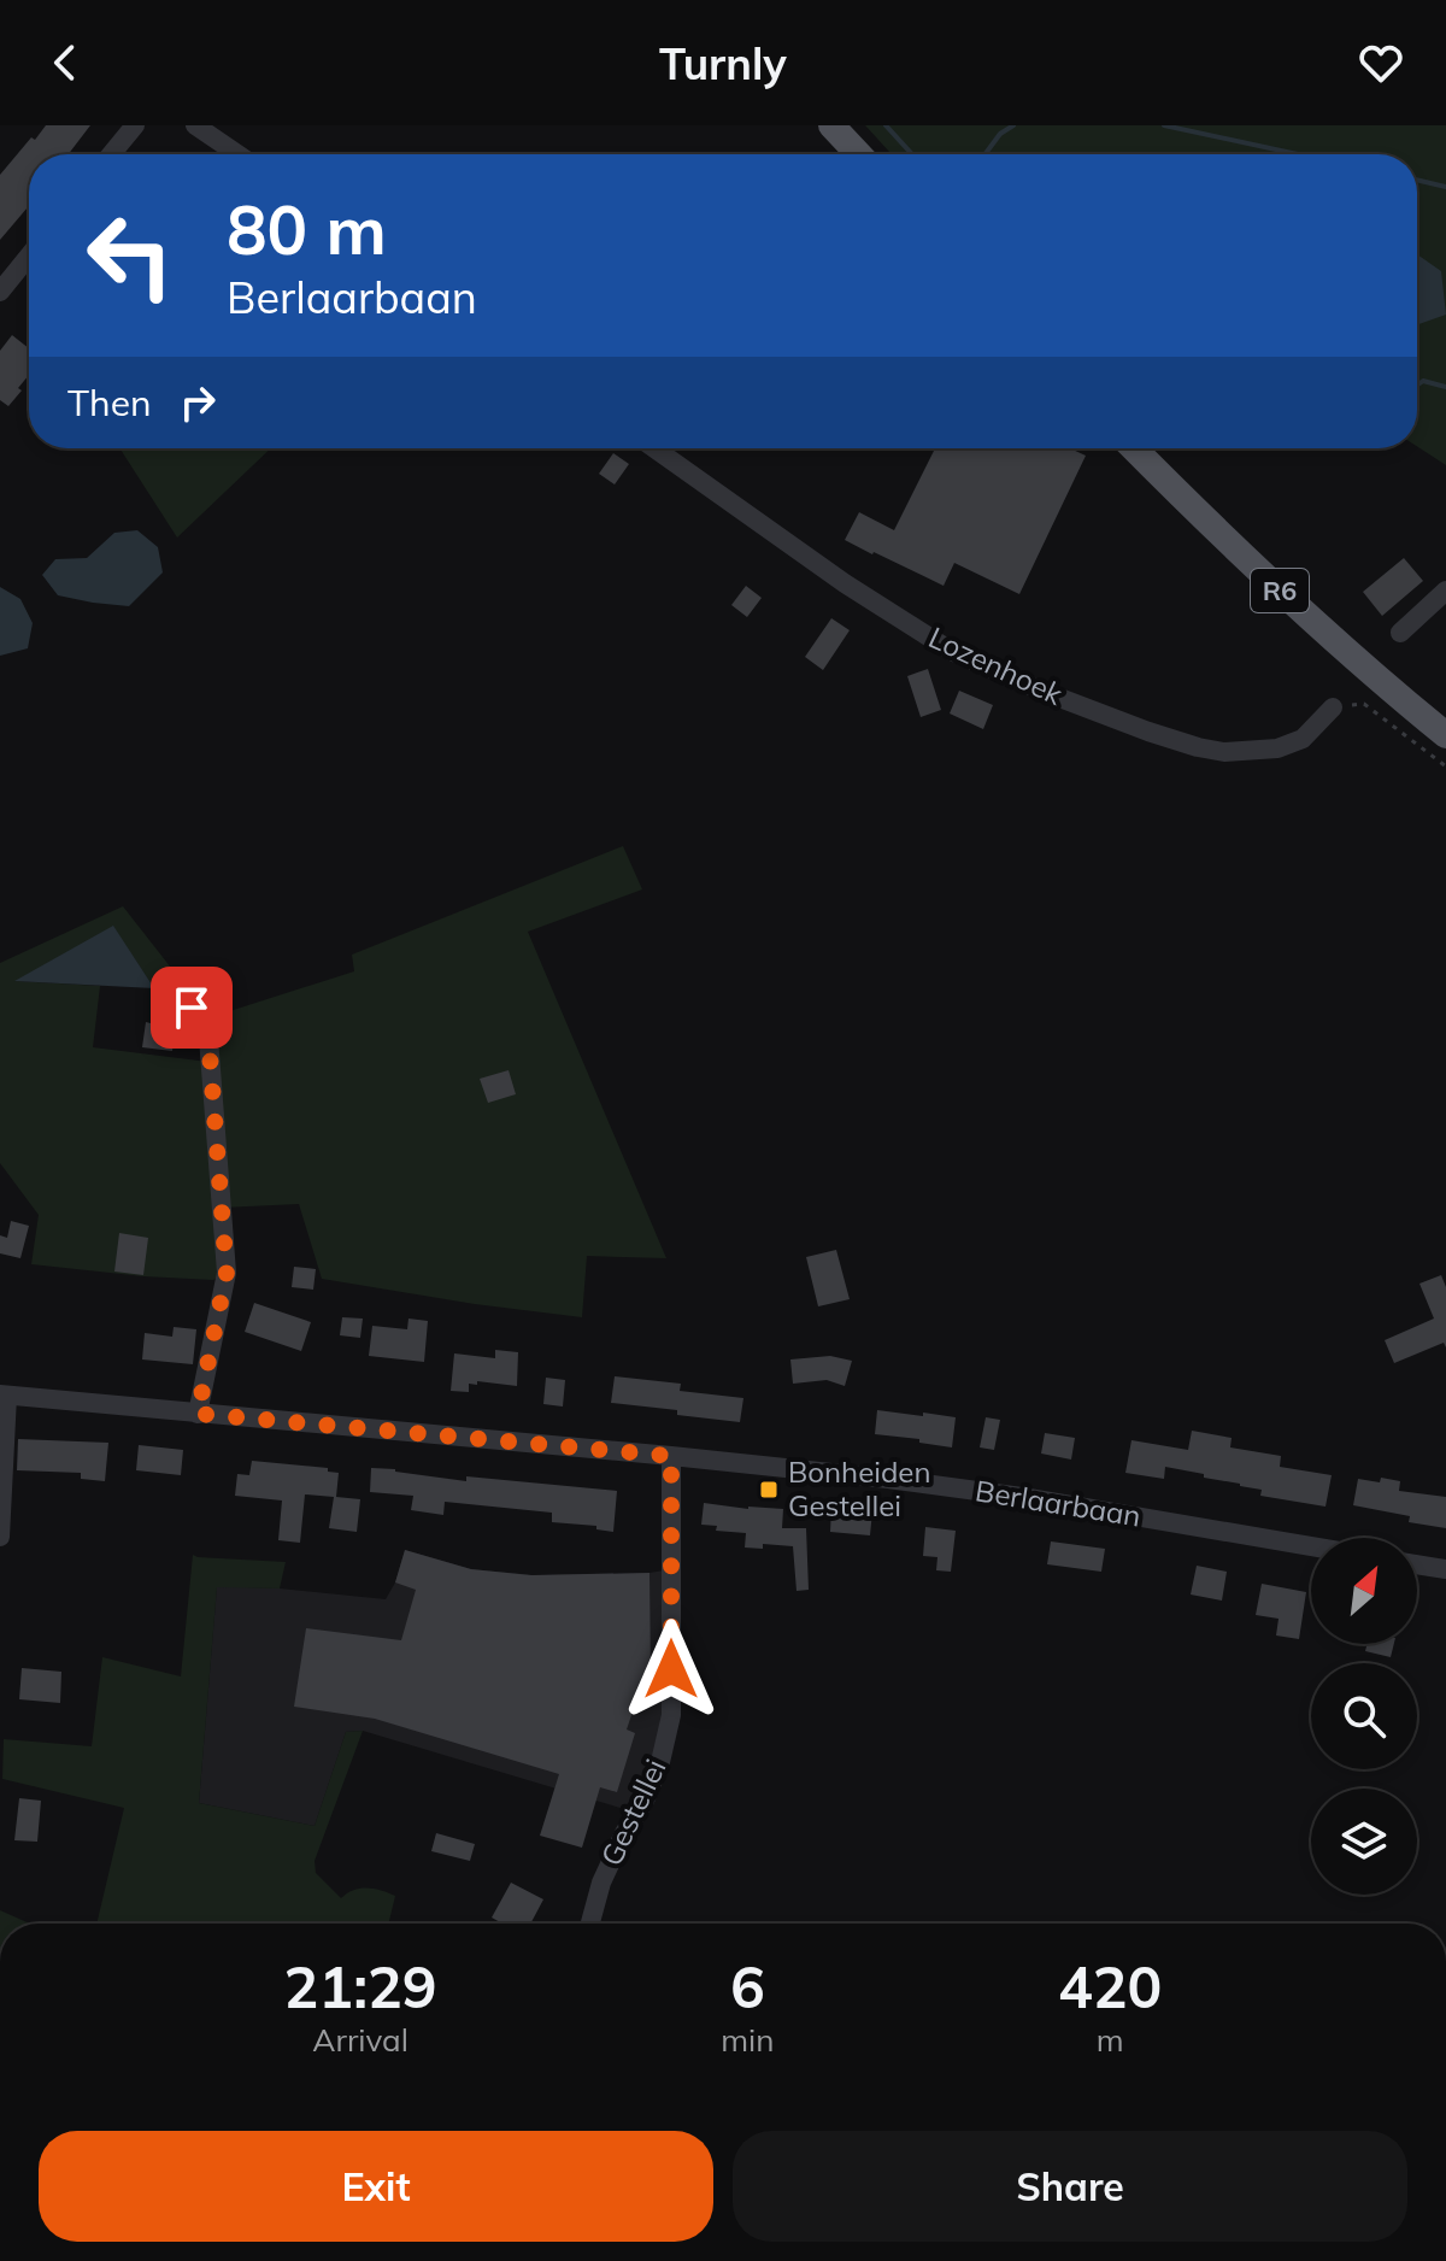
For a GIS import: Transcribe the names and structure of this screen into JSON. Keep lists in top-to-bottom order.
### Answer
{
  "streets": {
    "main road": ["R6"],
    "street": ["Lozenhoek", "Berlaarbaan", "Gestellei"]
  },
  "crossings": [
    ["Berlaarbaan", "Gestellei"]
  ],
  "places": {
    "transit": ["Bonheiden Gestellei"]
  },
  "north": "top right",
  "page": {
    "header": "Turnly",
    "turn": ["80 m", "Berlaarbaan"],
    "then": "Then",
    "eta": [
      "21:29",
      "Arrival",
      "6",
      "min",
      "420",
      "m"
    ],
    "buttons": ["Exit", "Share"]
  }
}
